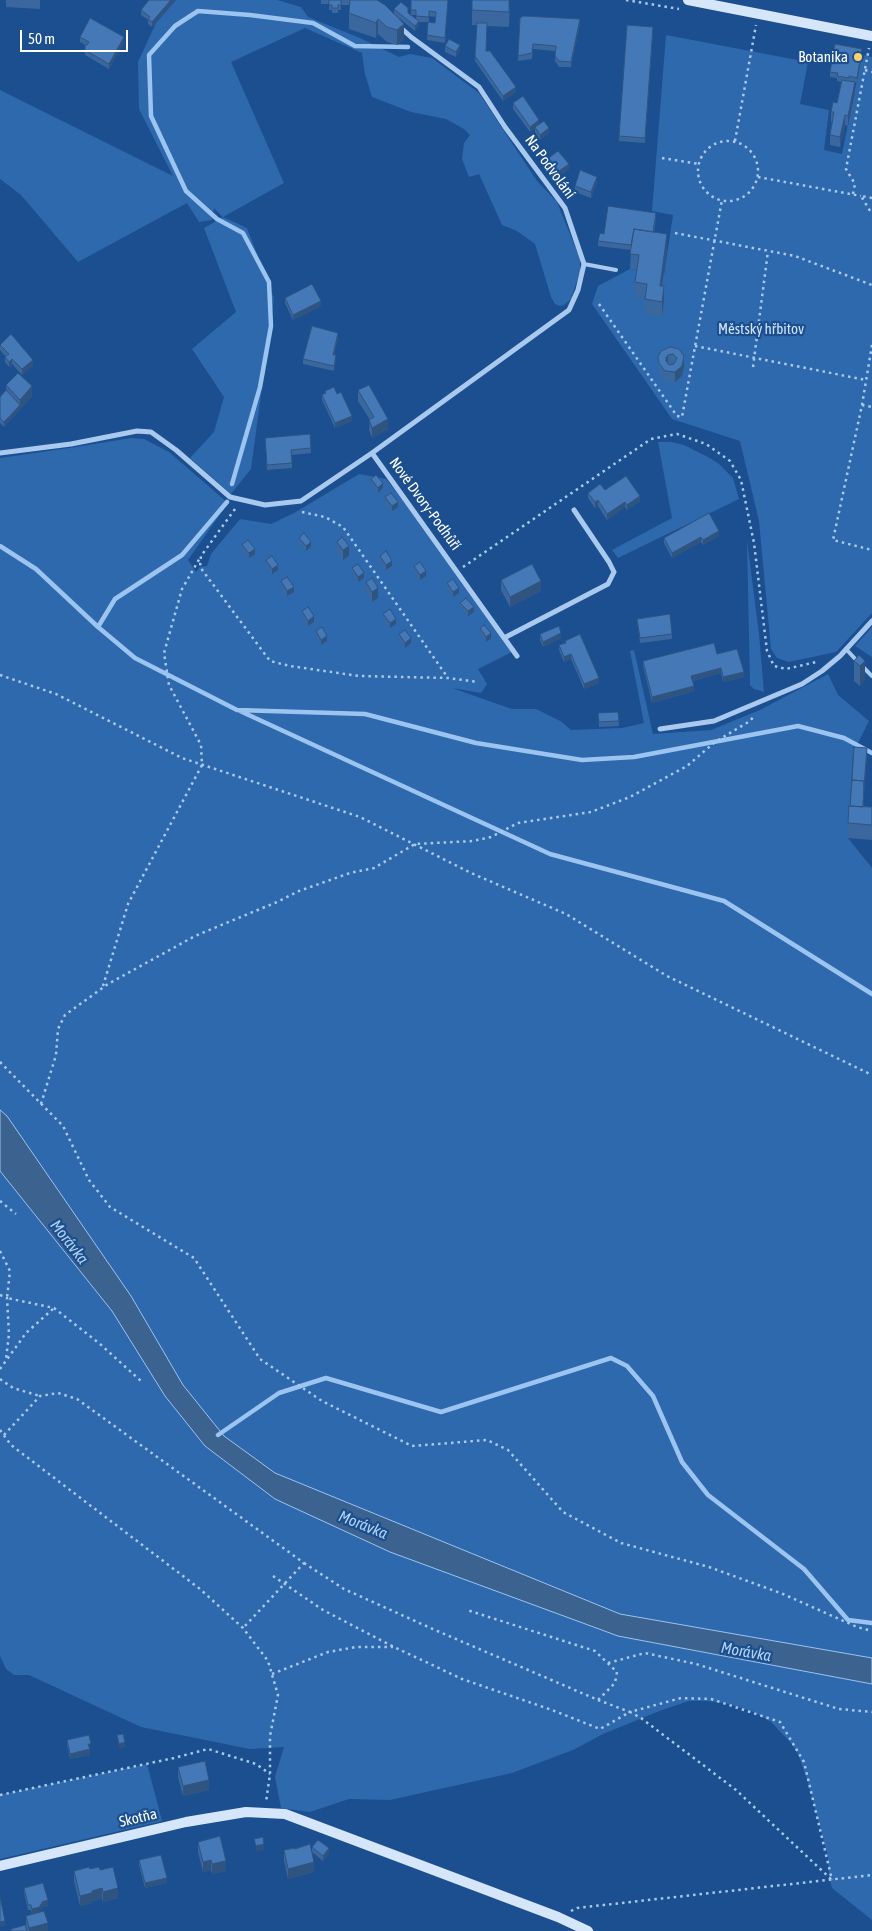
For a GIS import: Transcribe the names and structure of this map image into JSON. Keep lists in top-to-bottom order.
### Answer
{
  "streets": {
    "street": ["Na Podvolání", "Nové Dvory-Podhůří", "Skotňa"]
  },
  "water": ["Morávka"],
  "parks": ["Městský hřbitov"],
  "places": ["Botanika"],
  "scale_bar": "50 m"
}
